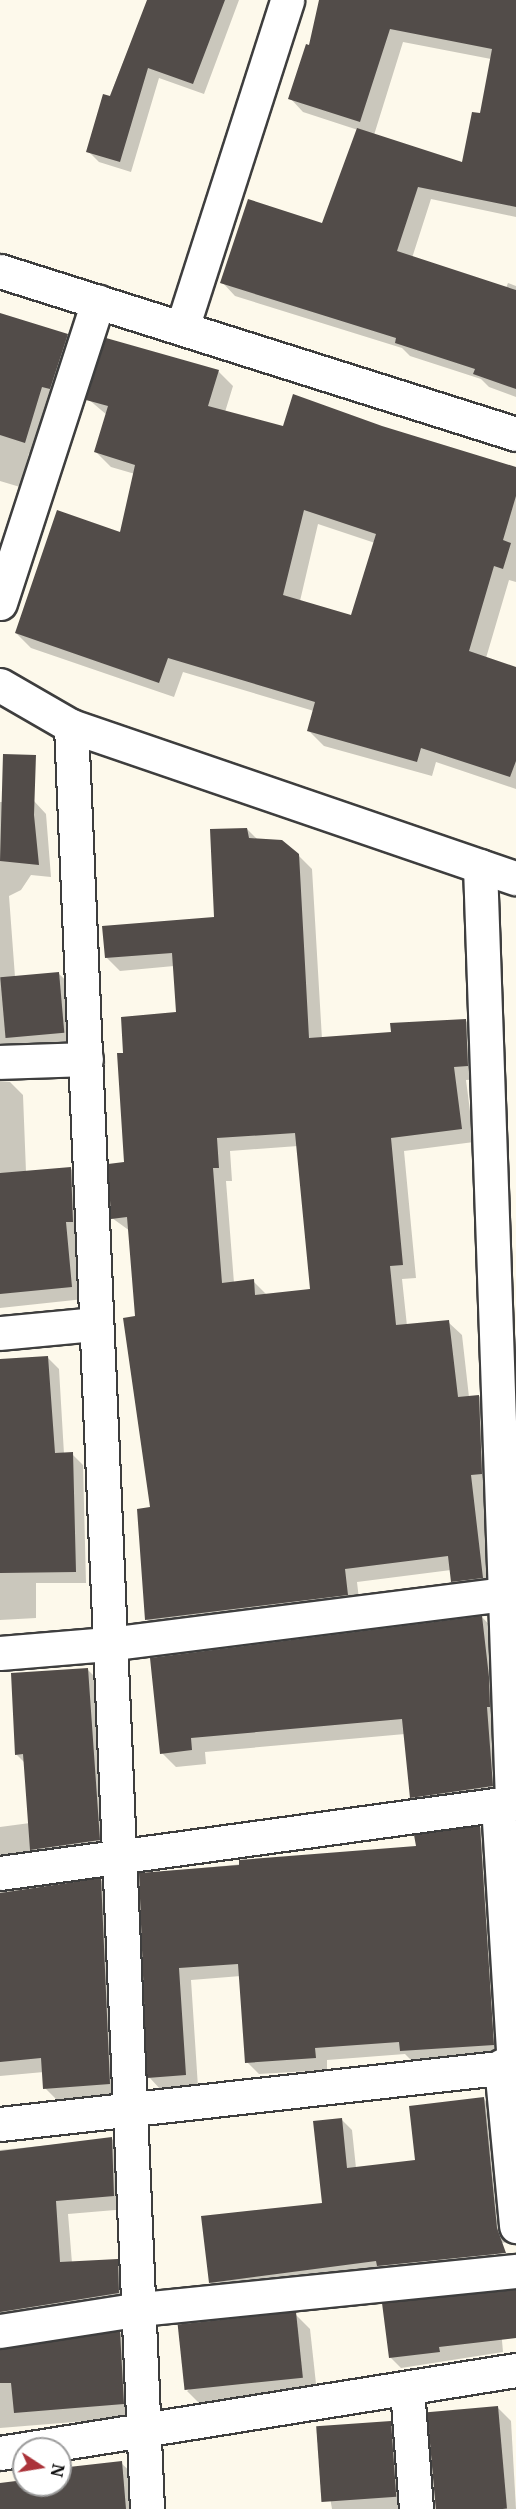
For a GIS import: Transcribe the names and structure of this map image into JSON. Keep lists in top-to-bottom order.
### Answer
{
  "north": "right"
}
